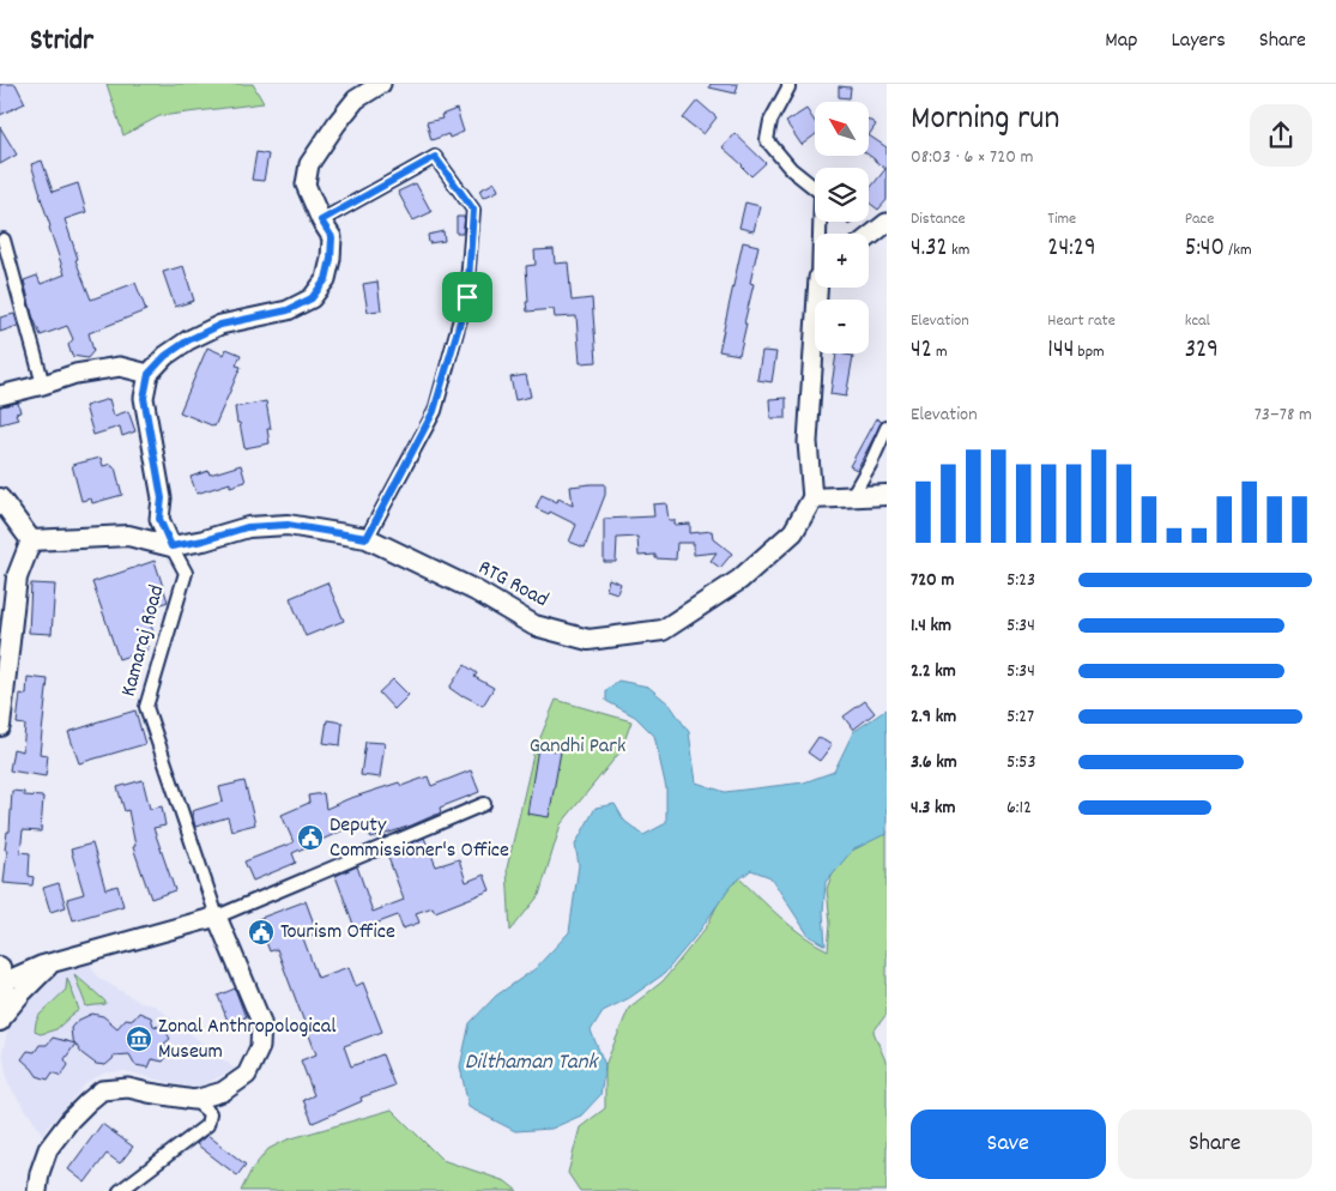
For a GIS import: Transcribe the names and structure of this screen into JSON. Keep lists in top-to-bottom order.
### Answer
{
  "streets": {
    "main road": ["RTG Road", "Kamaraj Road"]
  },
  "crossings": [
    ["RTG Road", "Kamaraj Road"]
  ],
  "water": ["Dilthaman Tank"],
  "parks": ["Gandhi Park"],
  "places": {
    "public building": ["Deputy Commissioner's Office", "Tourism Office"],
    "museum": ["Zonal Anthropological Museum"]
  },
  "north": "top left",
  "page": {
    "header": "Stridr",
    "nav": ["Map", "Layers", "Share"],
    "heading": ["Morning run", "08:03 · 6 × 720 m"],
    "map_buttons": ["+", "−"],
    "stats": [
      ["Distance", "4.32 km"],
      ["Time", "24:29"],
      ["Pace", "5:40 /km"],
      ["Elevation", "42 m"],
      ["Heart rate", "144 bpm"],
      ["kcal", "329"]
    ],
    "chart": ["Elevation", "73–78 m"],
    "list": [
      {
        "name": "720 m",
        "note": "5:23"
      },
      {
        "name": "1.4 km",
        "note": "5:34"
      },
      {
        "name": "2.2 km",
        "note": "5:34"
      },
      {
        "name": "2.9 km",
        "note": "5:27"
      },
      {
        "name": "3.6 km",
        "note": "5:53"
      },
      {
        "name": "4.3 km",
        "note": "6:12"
      }
    ],
    "buttons": ["Save", "Share"]
  }
}
